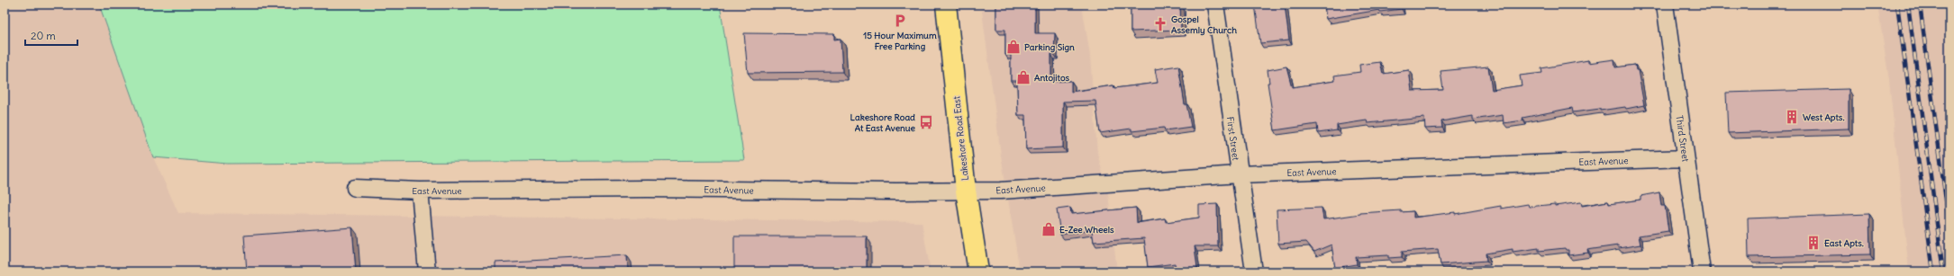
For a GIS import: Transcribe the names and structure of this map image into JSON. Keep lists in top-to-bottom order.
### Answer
{
  "streets": {
    "main road": ["Lakeshore Road East"],
    "street": ["First Street", "Third Street", "East Avenue"]
  },
  "crossings": [
    ["Lakeshore Road East", "East Avenue"],
    ["First Street", "East Avenue"],
    ["Third Street", "East Avenue"]
  ],
  "places": {
    "parking": ["15 Hour Maximum Free Parking"],
    "church": ["Gospel Assemly Church"],
    "shop": ["Parking Sign", "Antojitos", "E-Zee Wheels"],
    "building": ["West Apts.", "East Apts."],
    "bus stop": ["Lakeshore Road At East Avenue"]
  },
  "scale_bar": "20 m"
}
